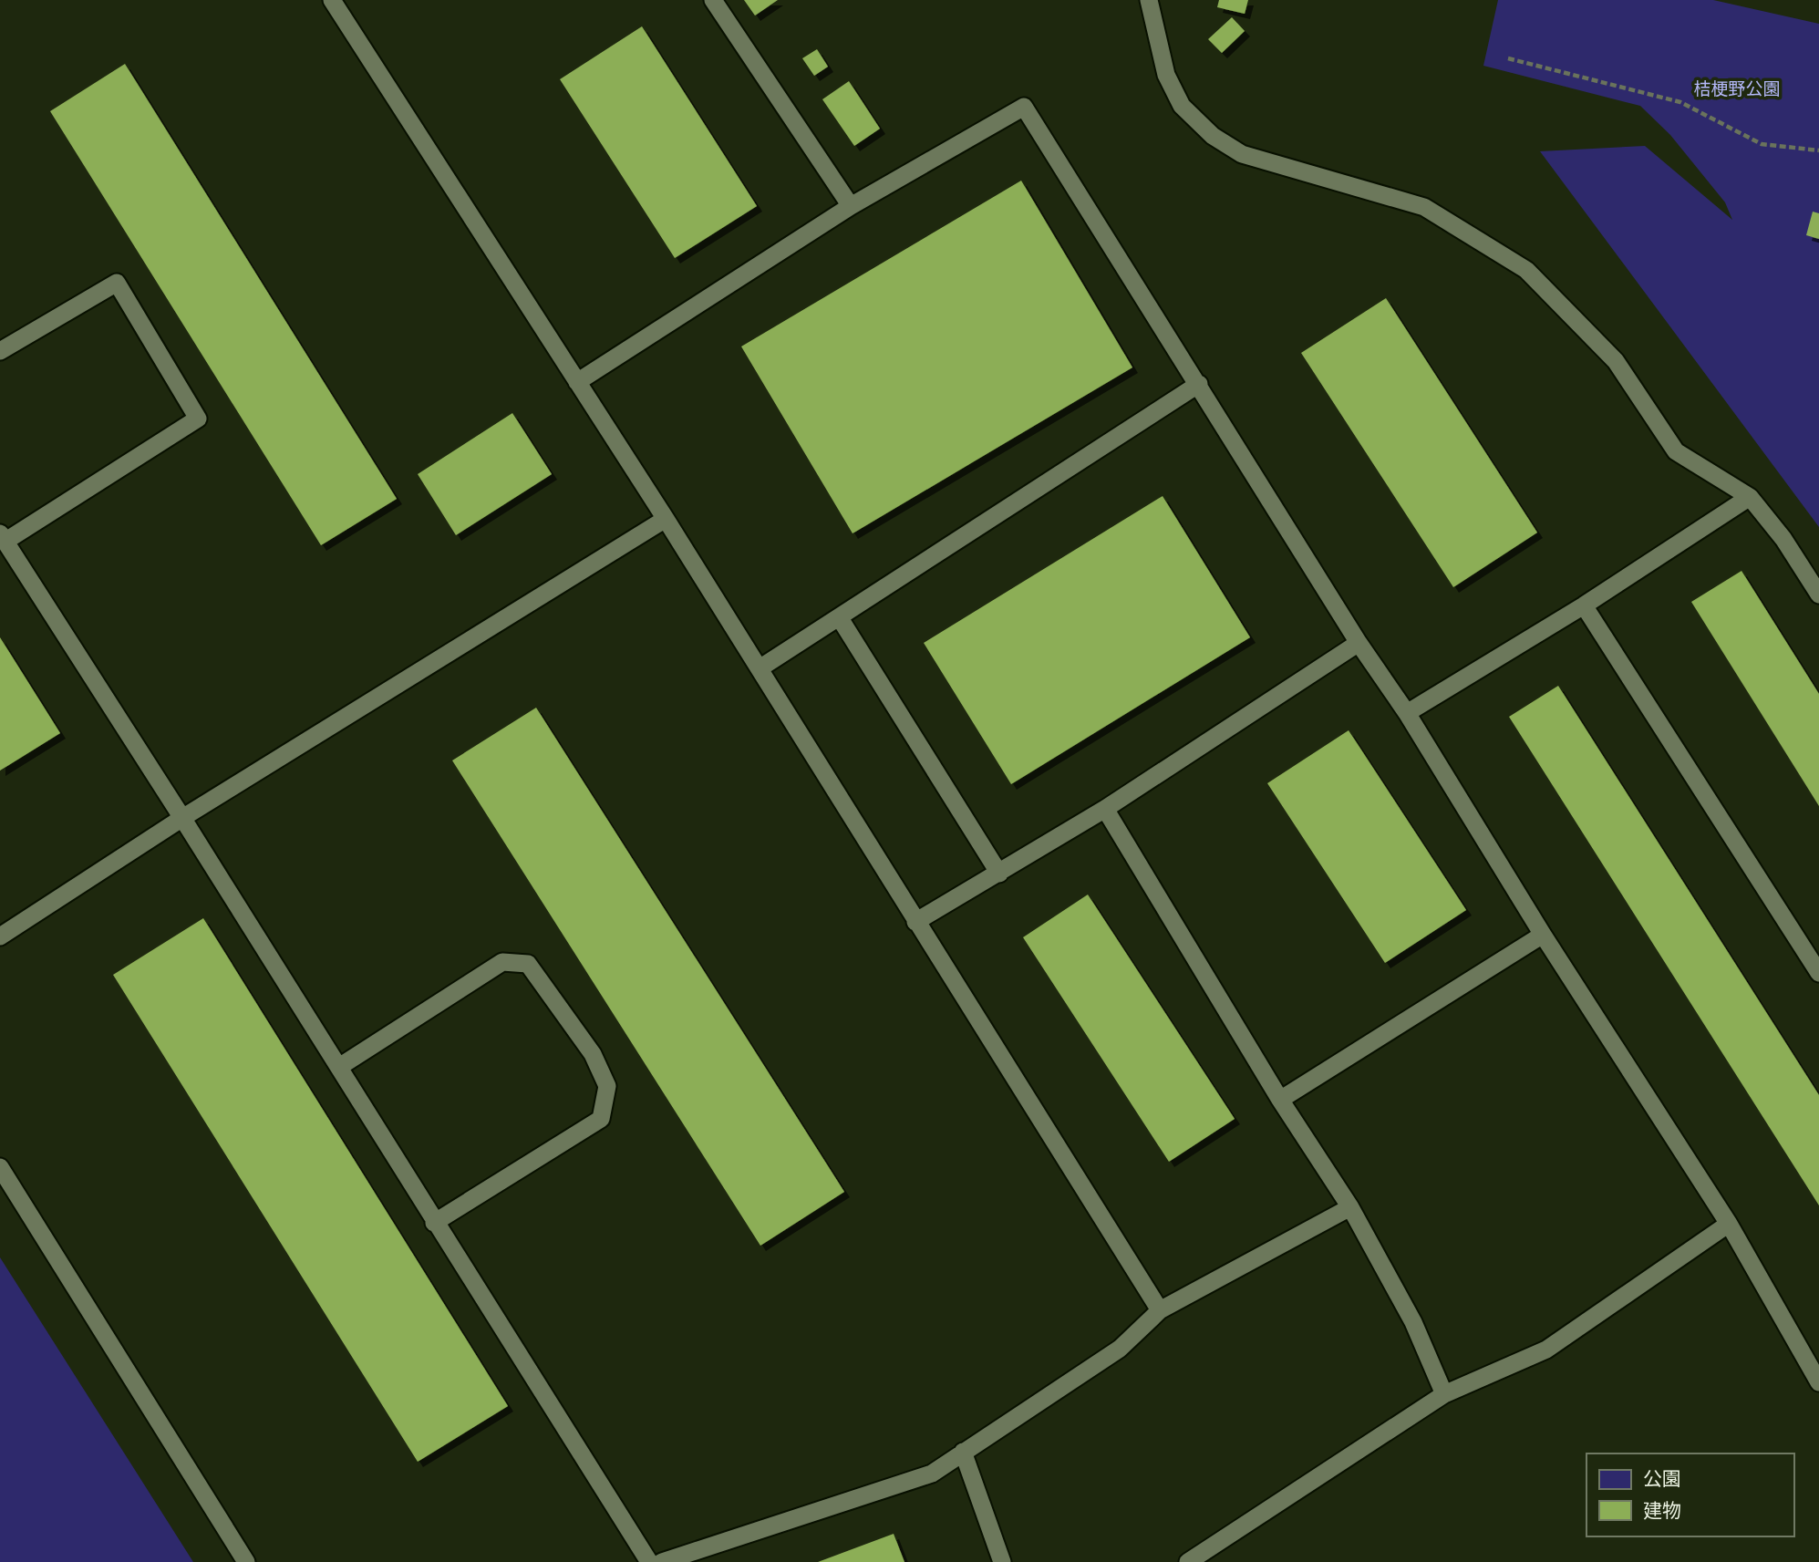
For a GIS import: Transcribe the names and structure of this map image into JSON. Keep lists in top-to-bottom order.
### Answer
{
  "parks": ["桔梗野公園"],
  "legend": ["公園", "建物"]
}
